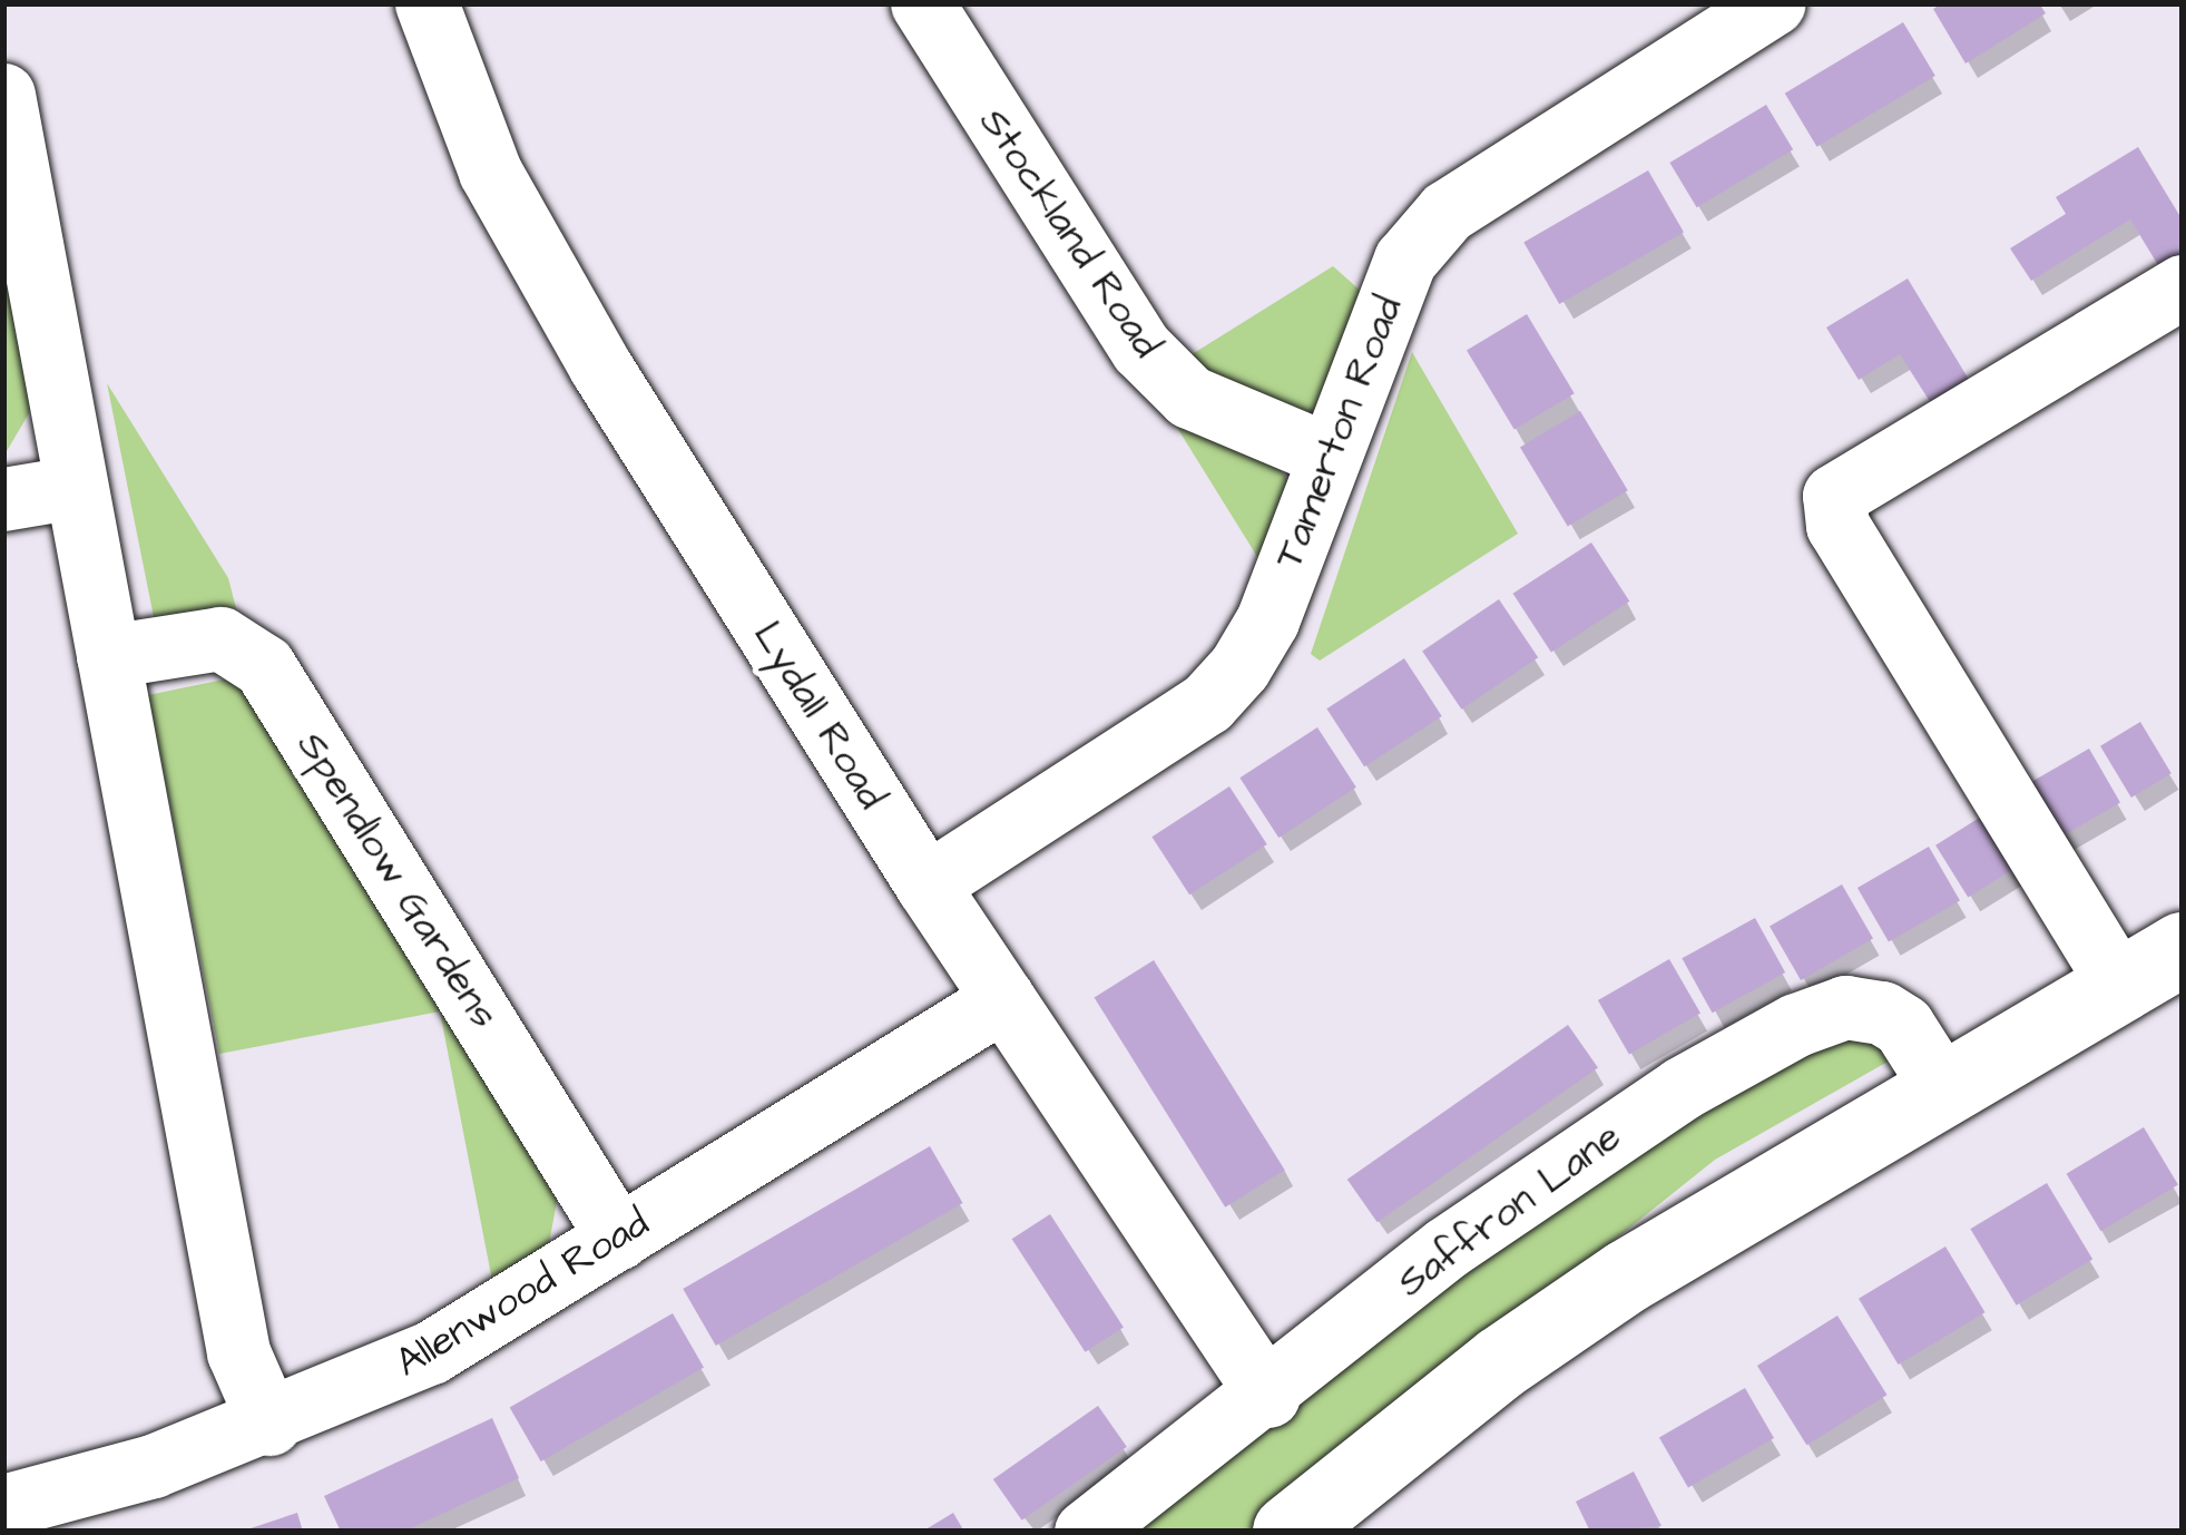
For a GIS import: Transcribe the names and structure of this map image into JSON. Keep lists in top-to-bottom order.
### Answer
{
  "streets": {
    "street": [
      "Stockland Road",
      "Tamerton Road",
      "Lydall Road",
      "Spendlow Gardens",
      "Saffron Lane",
      "Allenwood Road"
    ]
  },
  "crossings": [
    ["Stockland Road", "Tamerton Road"],
    ["Tamerton Road", "Lydall Road"],
    ["Lydall Road", "Saffron Lane"],
    ["Lydall Road", "Allenwood Road"],
    ["Spendlow Gardens", "Allenwood Road"]
  ]
}
